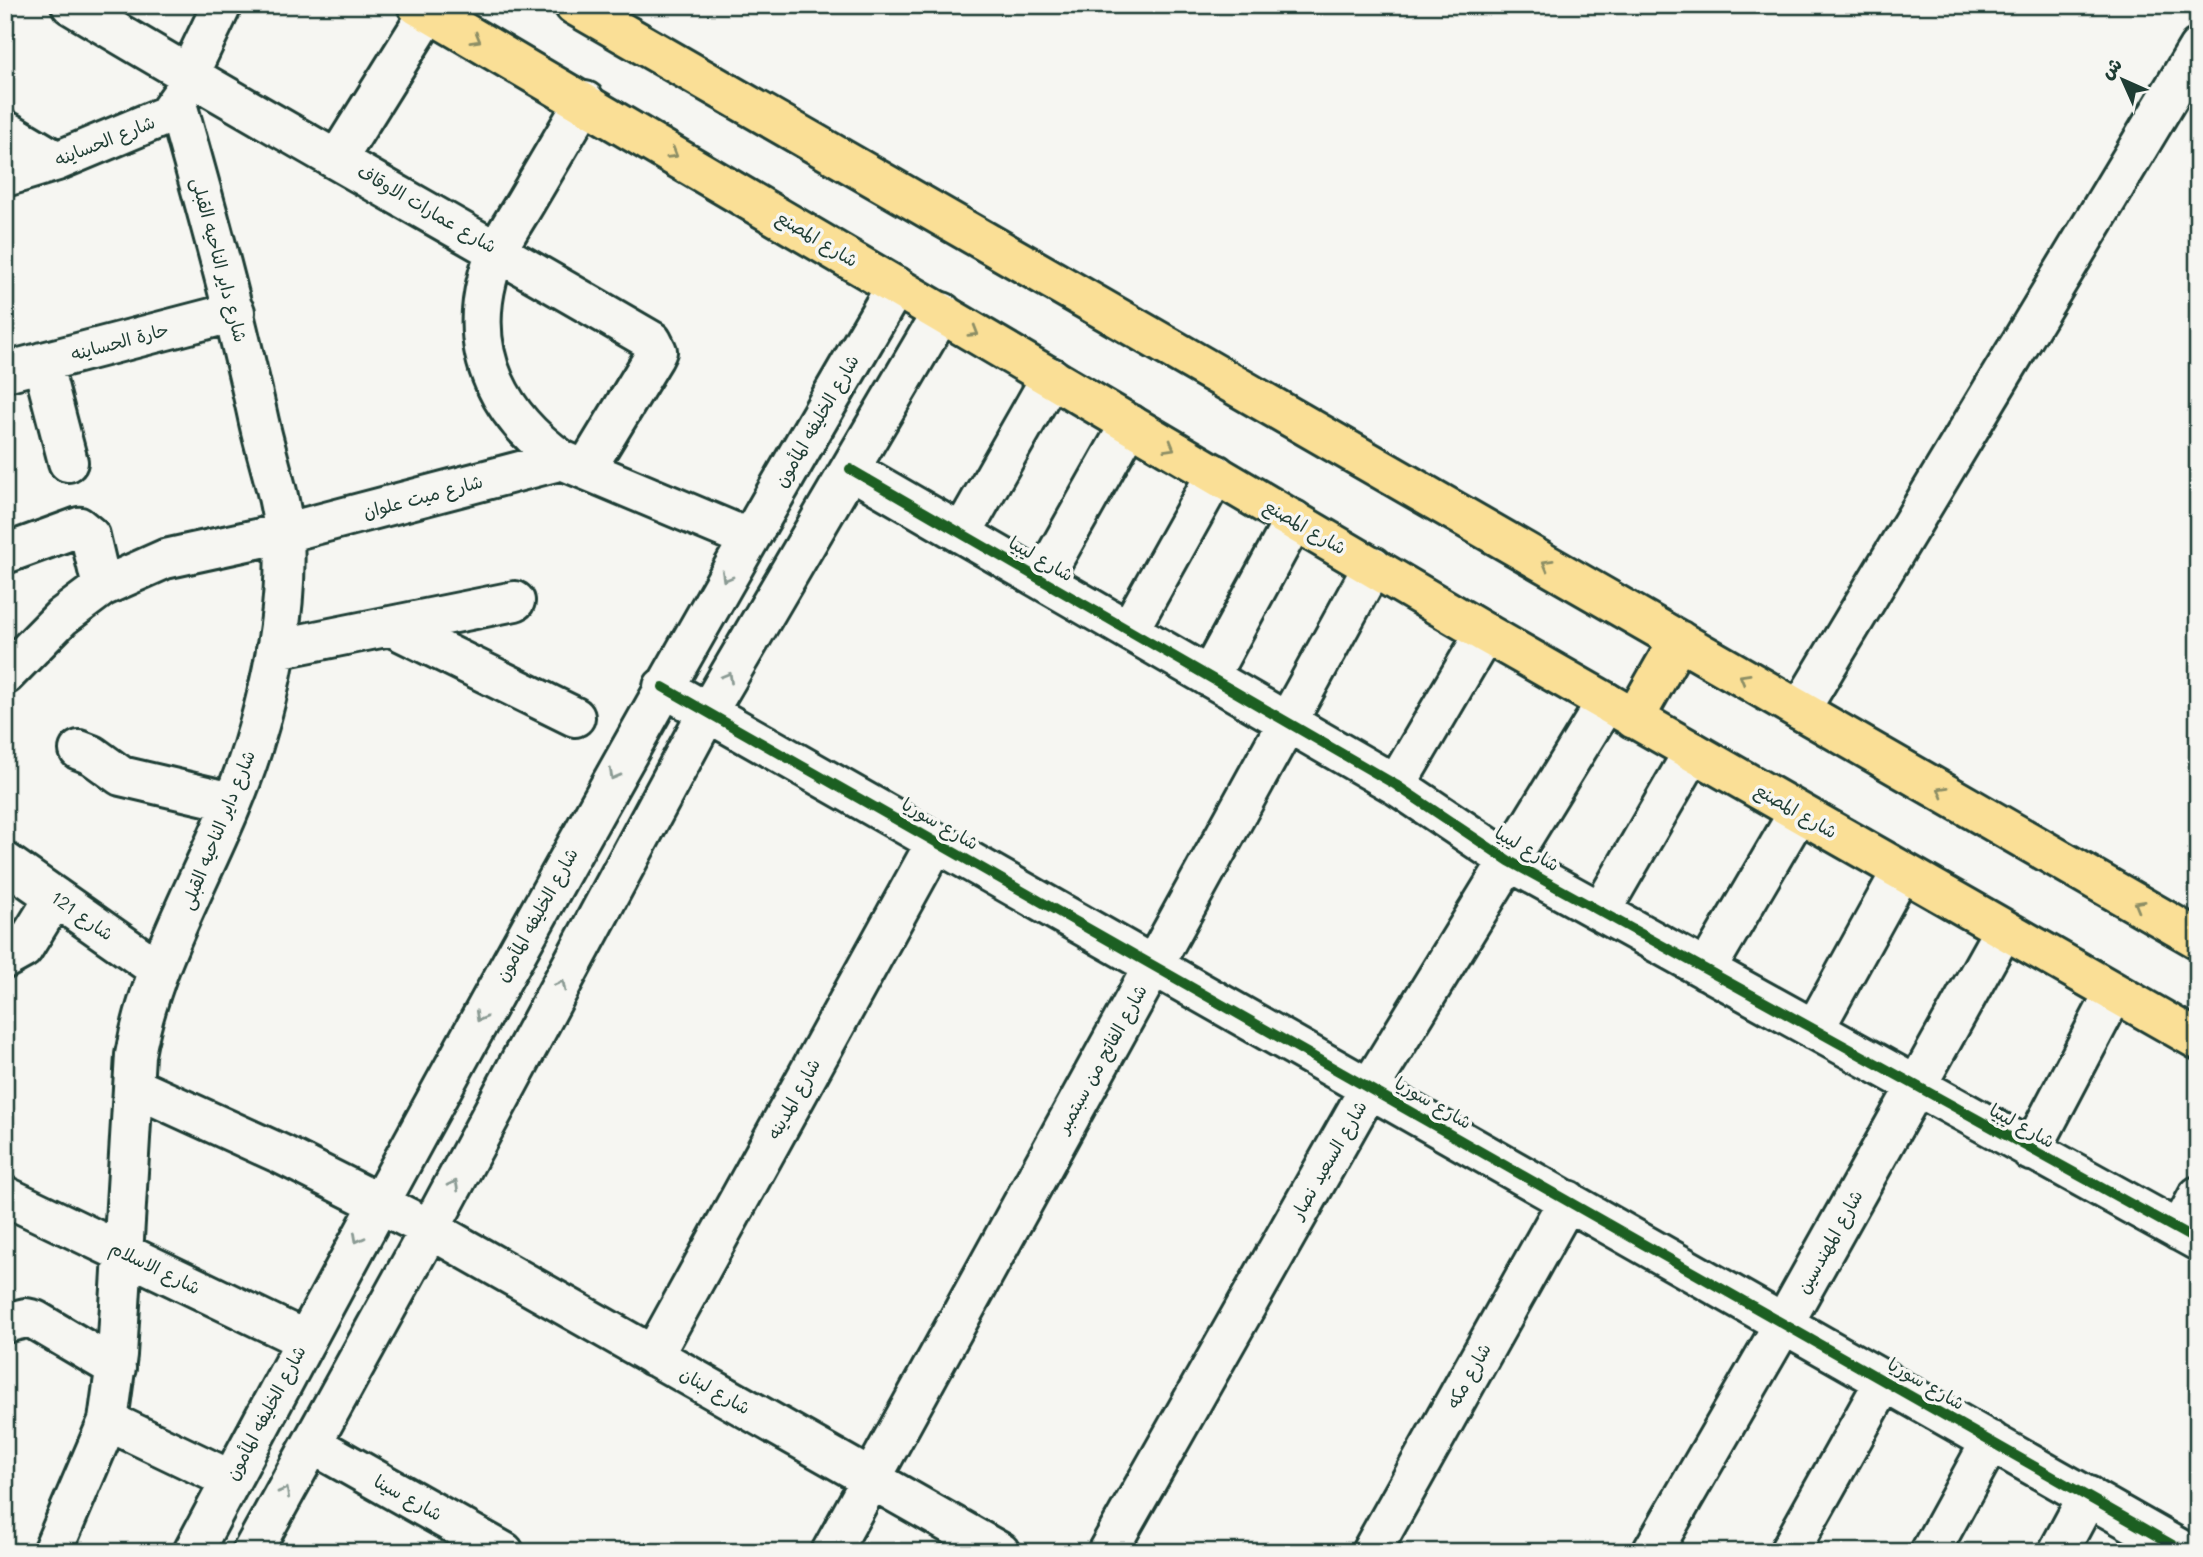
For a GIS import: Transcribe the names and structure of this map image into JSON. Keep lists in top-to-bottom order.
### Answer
{
  "streets": {
    "main road": ["شارع المصنع"],
    "street": [
      "شارع الحساينه",
      "شارع عمارات الاوقاف",
      "شارع داير الناحيه القبلى",
      "حارة الحساينه",
      "شارع الخليفه المأمون",
      "شارع ميت علوان",
      "شارع ليبيا",
      "شارع سوريا",
      "شارع 121",
      "شارع الفاتح من سبتمبر",
      "شارع المدينه",
      "شارع السعيد نصار",
      "شارع المهندسين",
      "شارع الاسلام",
      "شارع مكه",
      "شارع لبنان",
      "شارع سينا"
    ]
  },
  "crossings": [
    ["شارع الحساينه", "شارع عمارات الاوقاف"],
    ["شارع الحساينه", "شارع داير الناحيه القبلى"],
    ["شارع عمارات الاوقاف", "شارع داير الناحيه القبلى"],
    ["شارع عمارات الاوقاف", "شارع ميت علوان"],
    ["شارع المصنع", "شارع الخليفه المأمون"],
    ["شارع المصنع", "شارع الفاتح من سبتمبر"],
    ["شارع المصنع", "شارع السعيد نصار"],
    ["شارع المصنع", "شارع المهندسين"],
    ["شارع داير الناحيه القبلى", "حارة الحساينه"],
    ["شارع داير الناحيه القبلى", "شارع ميت علوان"],
    ["شارع داير الناحيه القبلى", "شارع 121"],
    ["شارع داير الناحيه القبلى", "شارع الاسلام"],
    ["شارع داير الناحيه القبلى", "شارع لبنان"],
    ["شارع الخليفه المأمون", "شارع سوريا"],
    ["شارع الخليفه المأمون", "شارع الاسلام"],
    ["شارع الخليفه المأمون", "شارع لبنان"],
    ["شارع ليبيا", "شارع الفاتح من سبتمبر"],
    ["شارع ليبيا", "شارع السعيد نصار"],
    ["شارع ليبيا", "شارع المهندسين"],
    ["شارع سوريا", "شارع الفاتح من سبتمبر"],
    ["شارع سوريا", "شارع المدينه"],
    ["شارع سوريا", "شارع السعيد نصار"],
    ["شارع سوريا", "شارع المهندسين"],
    ["شارع سوريا", "شارع مكه"],
    ["شارع الفاتح من سبتمبر", "شارع لبنان"],
    ["شارع المدينه", "شارع لبنان"]
  ],
  "north": "top left"
}
